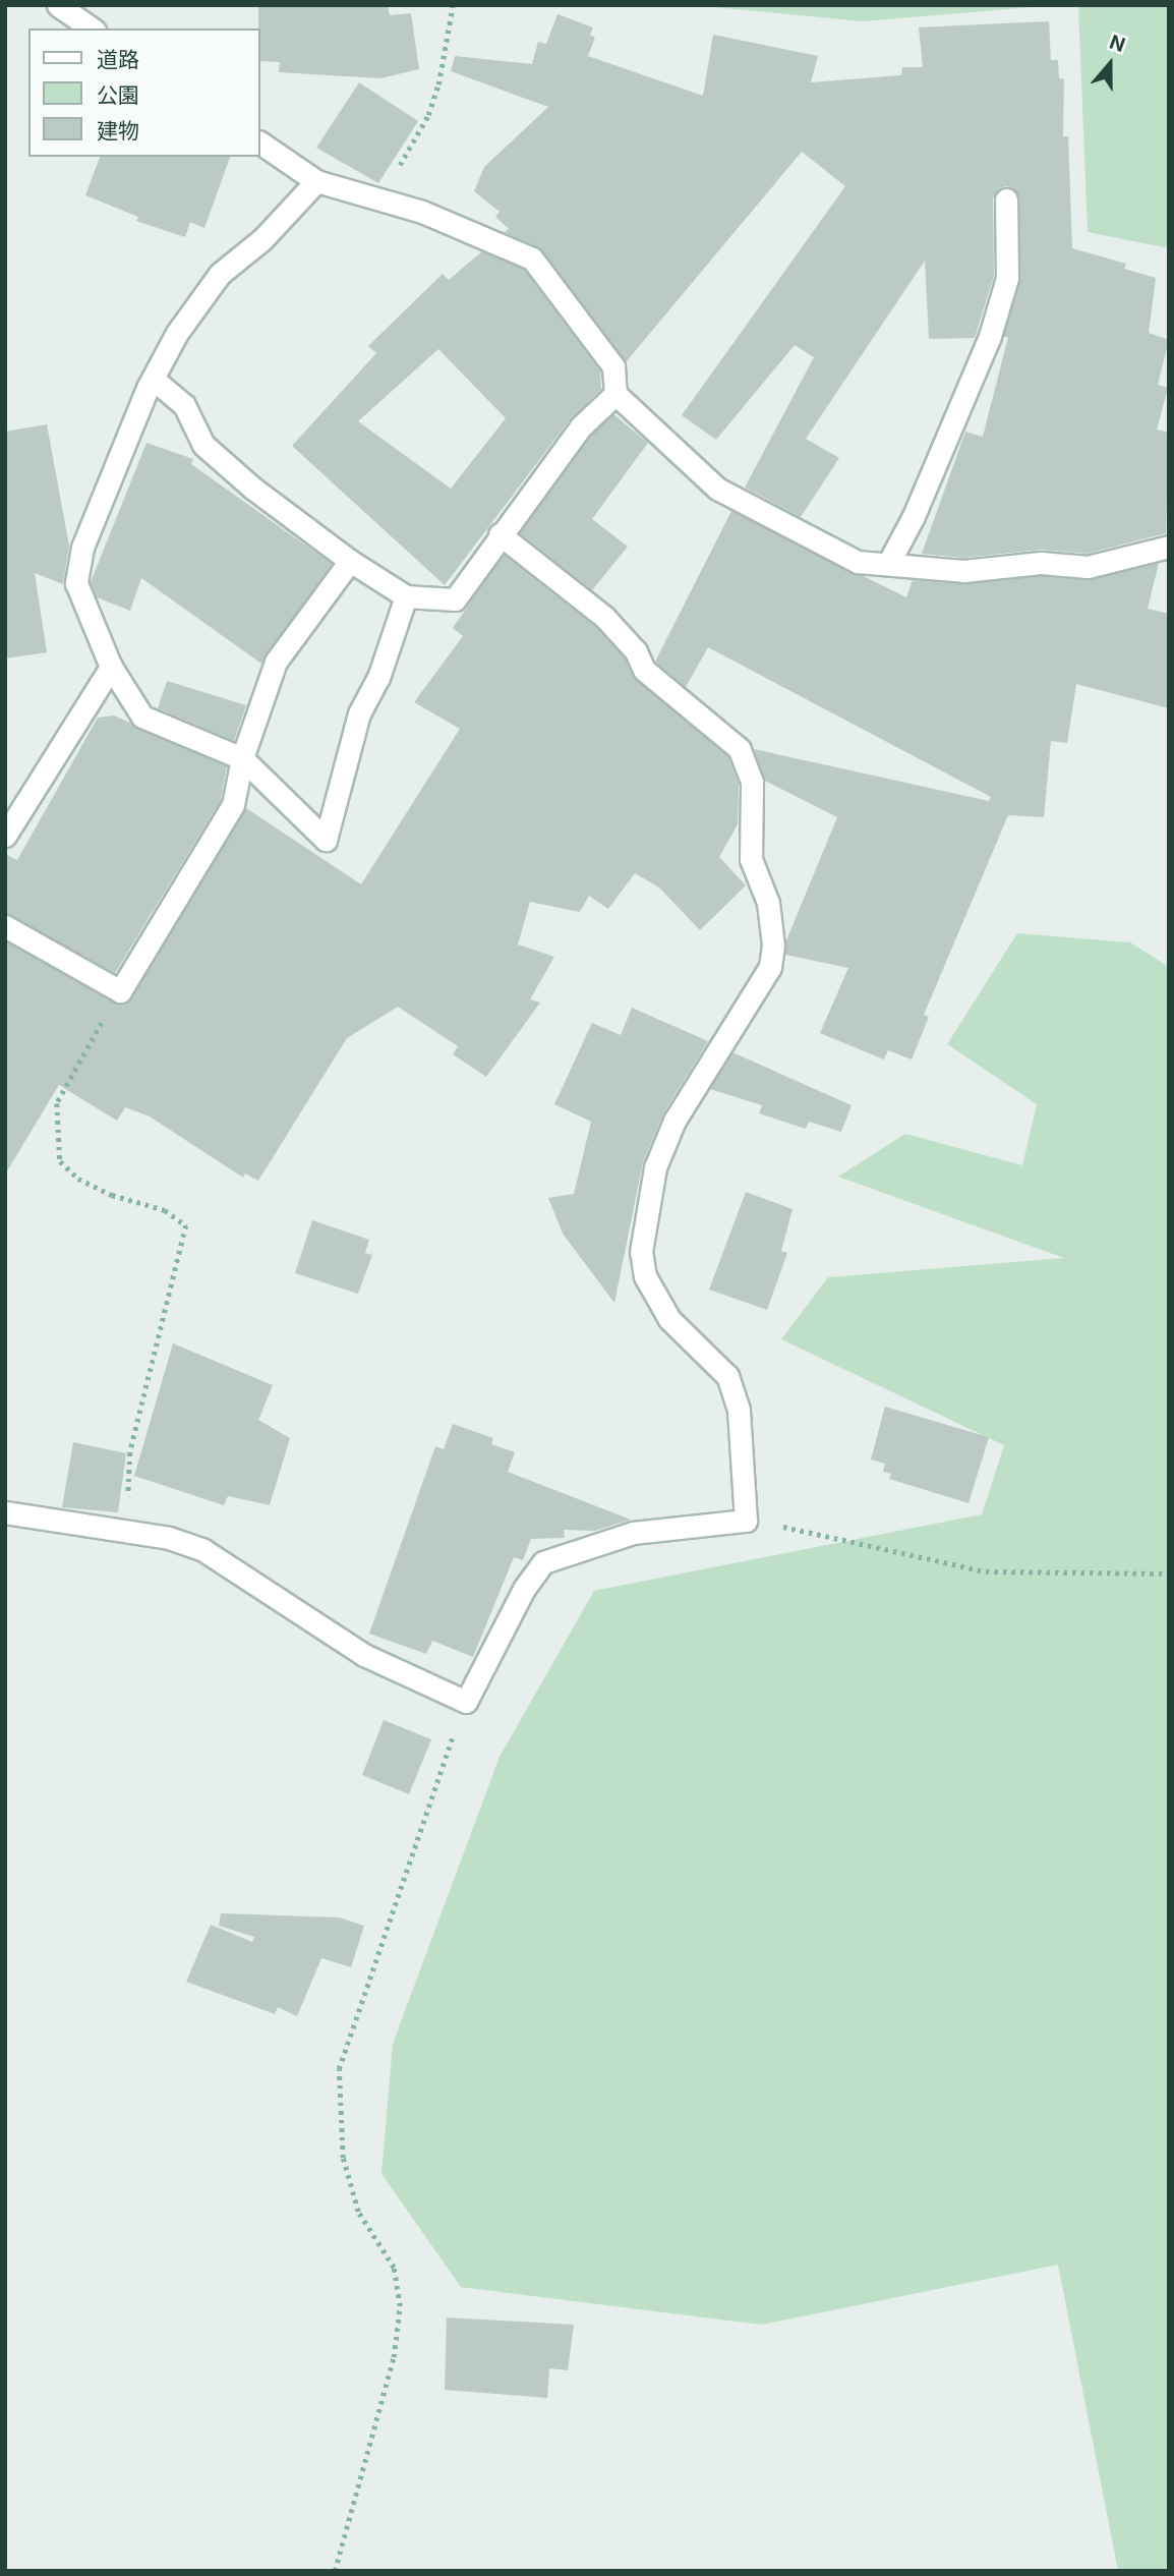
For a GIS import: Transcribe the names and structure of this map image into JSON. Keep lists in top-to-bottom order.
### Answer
{
  "legend": ["道路", "公園", "建物"],
  "north": "top"
}
